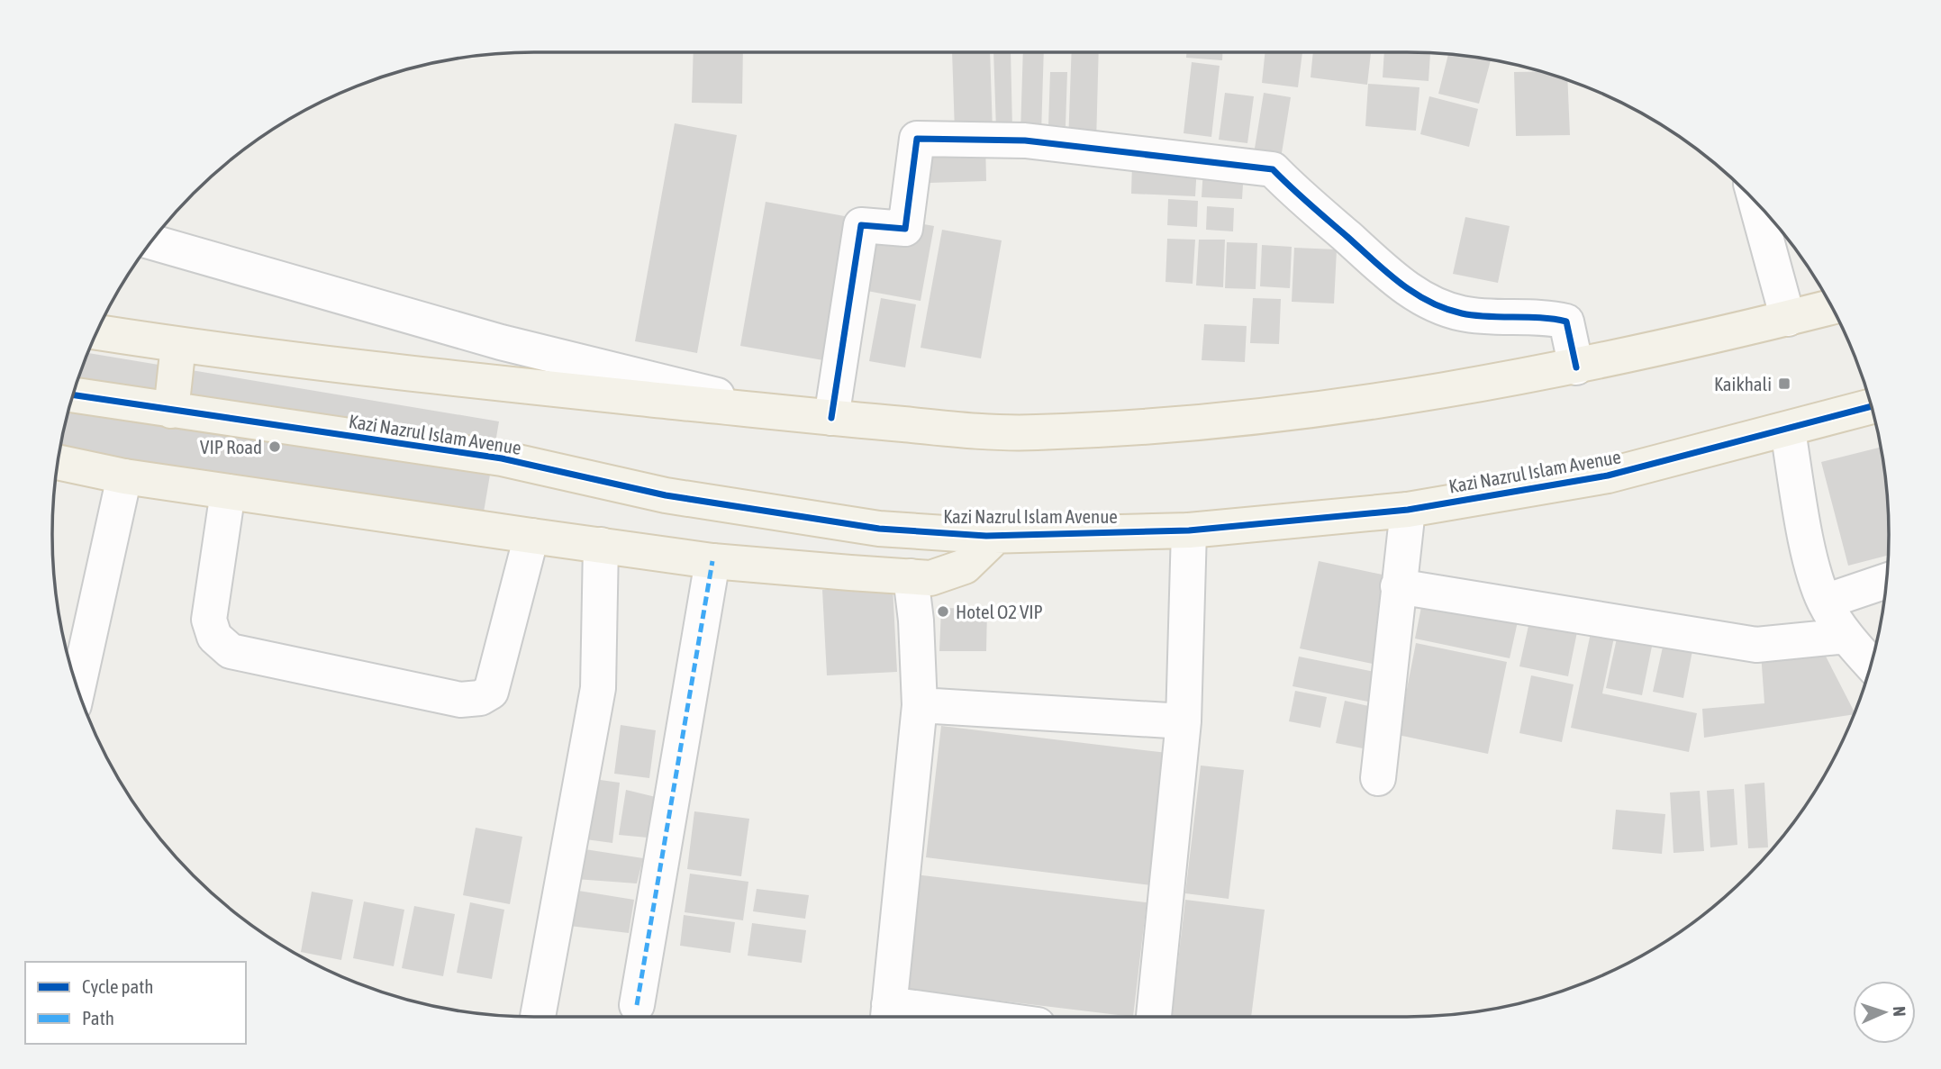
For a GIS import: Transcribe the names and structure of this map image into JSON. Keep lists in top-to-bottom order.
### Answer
{
  "streets": {
    "main road": ["Kazi Nazrul Islam Avenue"]
  },
  "places": {
    "transit": ["Kaikhali"],
    "other": ["VIP Road", "Hotel O2 VIP"]
  },
  "legend": ["Cycle path", "Path"],
  "north": "right"
}
